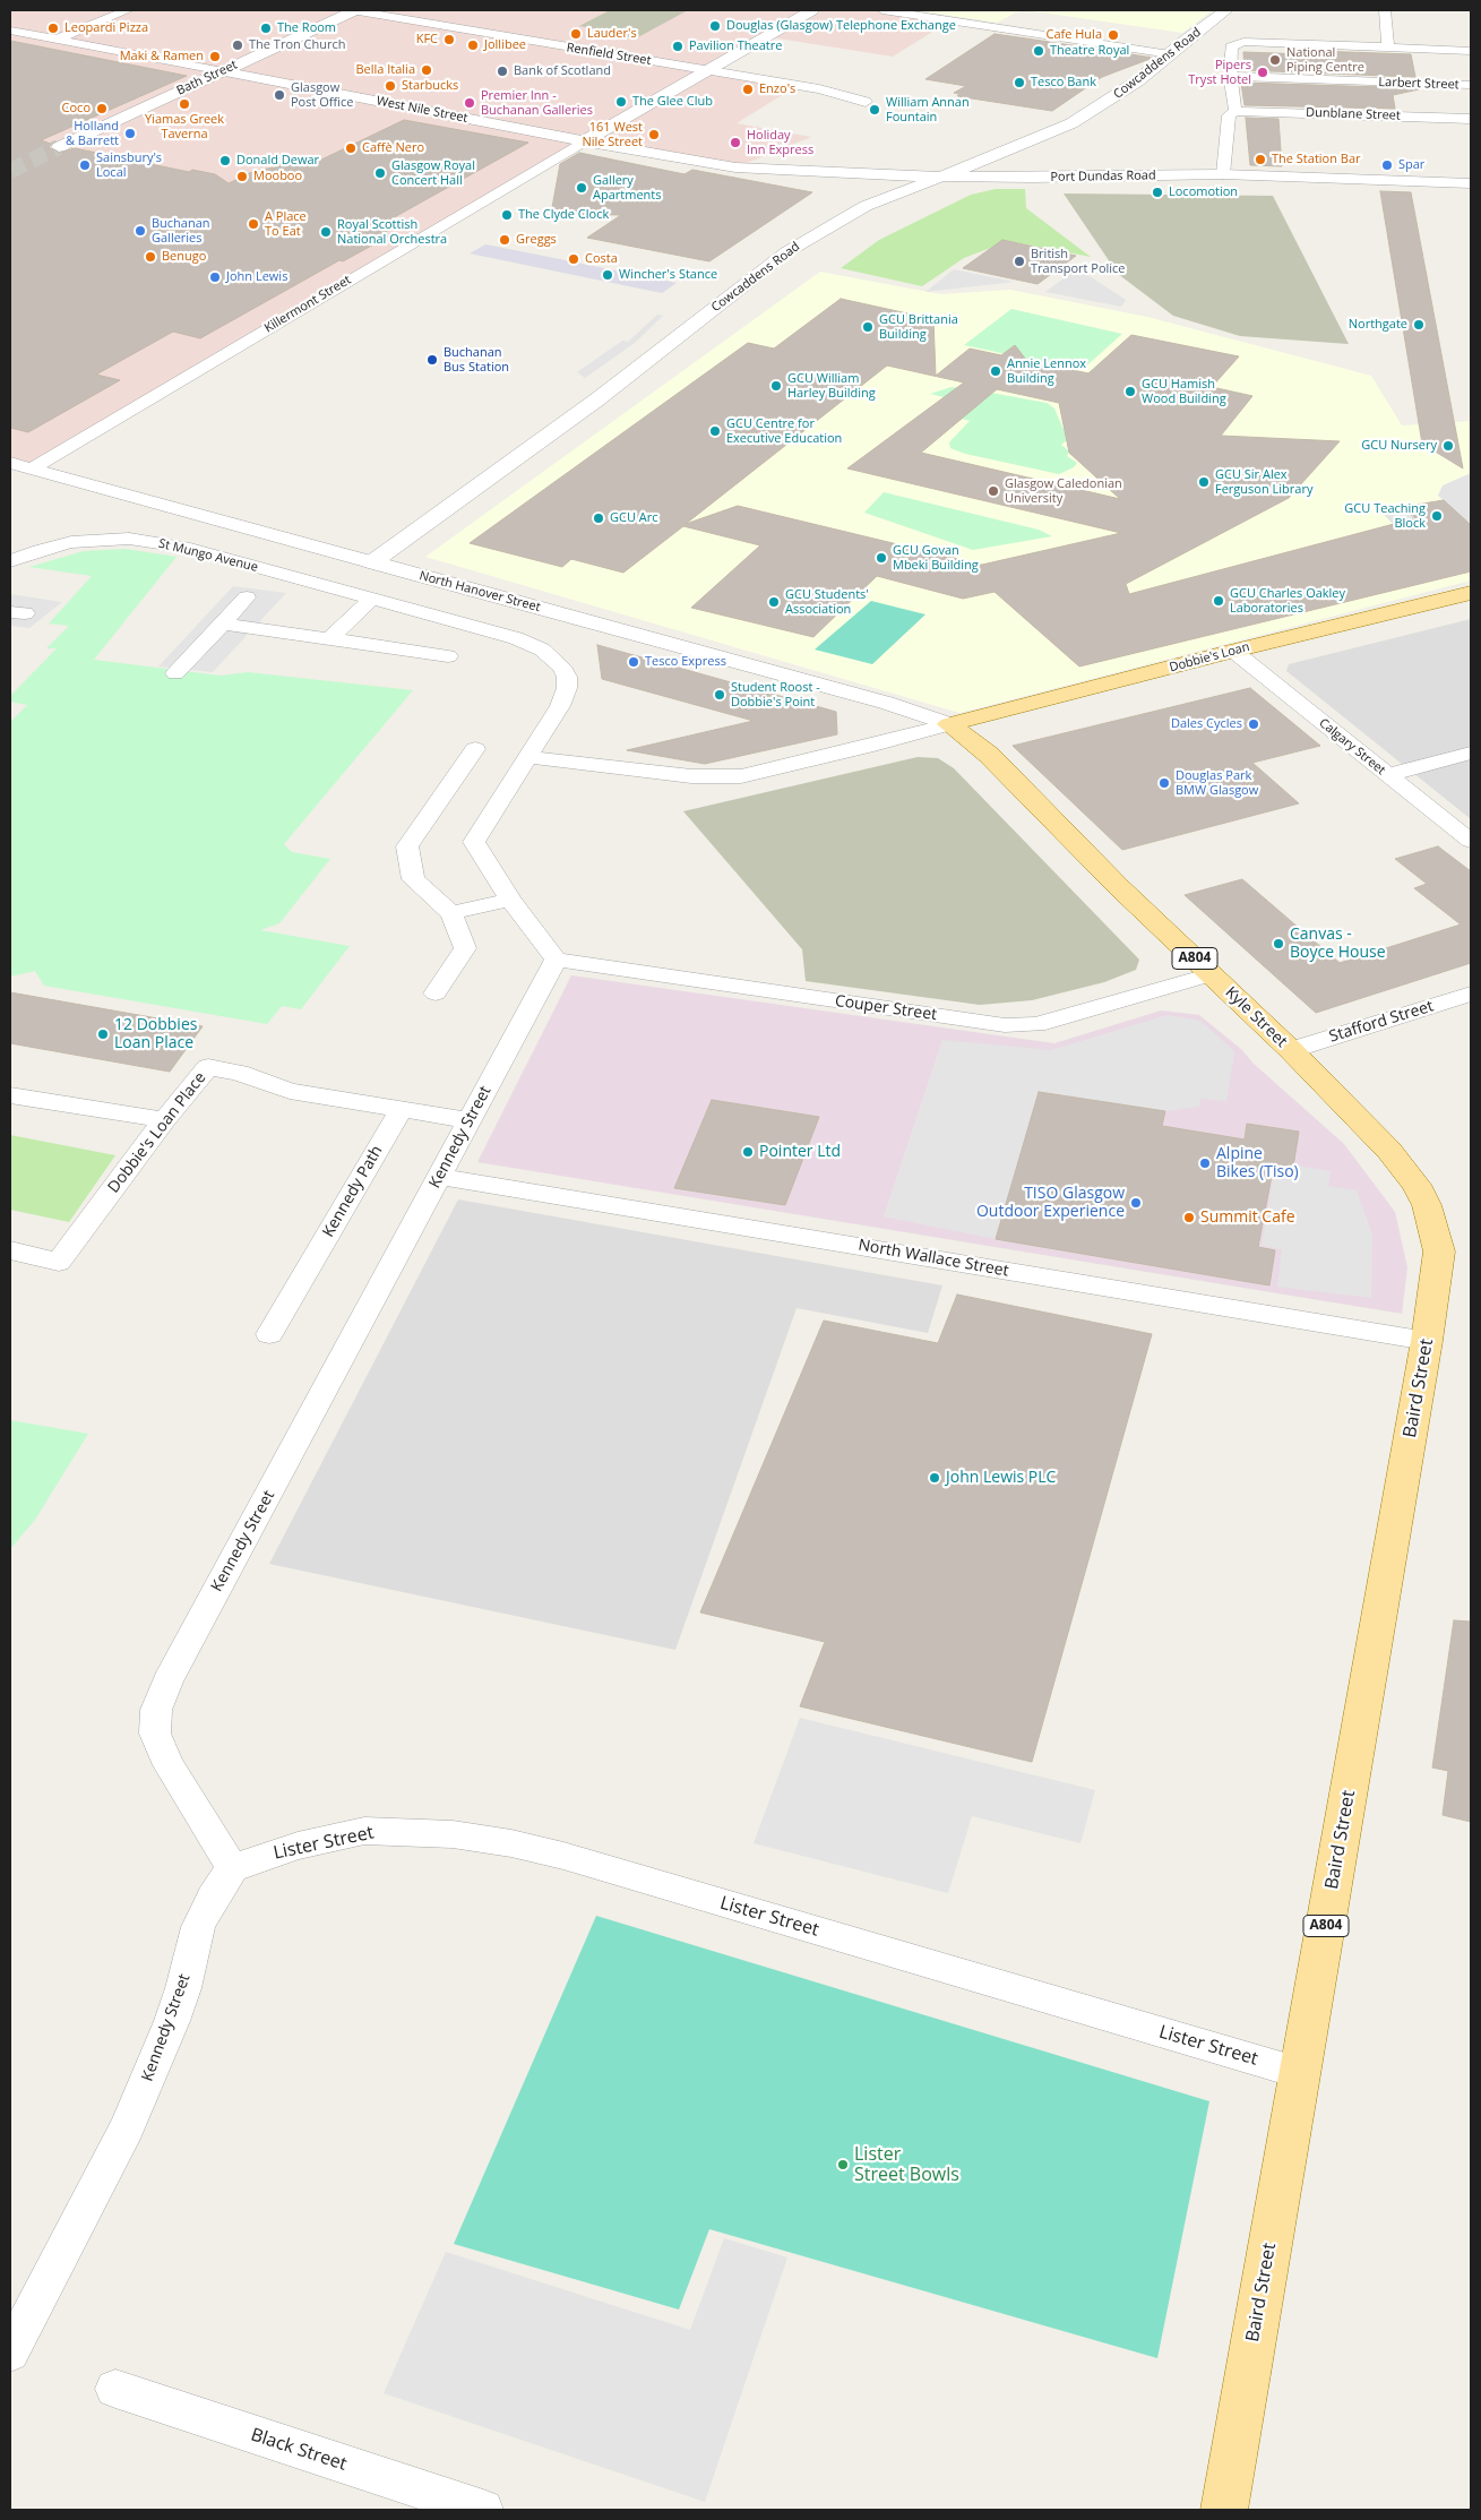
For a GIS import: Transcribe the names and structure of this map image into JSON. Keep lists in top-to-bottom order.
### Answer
{
  "streets": {
    "main road": [
      "Dobbie's Loan",
      "A804",
      "Kyle Street",
      "Baird Street"
    ],
    "street": [
      "Renfield Street",
      "Cowcaddens Road",
      "Bath Street",
      "Larbert Street",
      "West Nile Street",
      "Dunblane Street",
      "Port Dundas Road",
      "Killermont Street",
      "St Mungo Avenue",
      "North Hanover Street",
      "Calgary Street",
      "Couper Street",
      "Stafford Street",
      "Dobbie's Loan Place",
      "Kennedy Street",
      "Kennedy Path",
      "North Wallace Street",
      "Lister Street",
      "Black Street"
    ]
  },
  "crossings": [
    ["Renfield Street", "Bath Street"],
    ["Cowcaddens Road", "Port Dundas Road"],
    ["Cowcaddens Road", "North Hanover Street"],
    ["Bath Street", "West Nile Street"],
    ["West Nile Street", "Port Dundas Road"],
    ["West Nile Street", "Killermont Street"],
    ["Killermont Street", "North Hanover Street"],
    ["North Hanover Street", "Dobbie's Loan"],
    ["North Hanover Street", "Kyle Street"],
    ["Dobbie's Loan", "Calgary Street"],
    ["Dobbie's Loan", "Kyle Street"],
    ["Couper Street", "Kyle Street"],
    ["Couper Street", "Kennedy Street"],
    ["Kyle Street", "Stafford Street"],
    ["Kyle Street", "Baird Street"],
    ["Dobbie's Loan Place", "Kennedy Path"],
    ["Kennedy Street", "North Wallace Street"],
    ["Kennedy Street", "Lister Street"],
    ["North Wallace Street", "Baird Street"],
    ["Baird Street", "Lister Street"]
  ],
  "places": [
    "Douglas (Glasgow) Telephone Exchange",
    "Leopardi Pizza",
    "The Room",
    "Lauder's",
    "Cafe Hula",
    "KFC",
    "The Tron Church",
    "Jollibee",
    "Pavilion Theatre",
    "Theatre Royal",
    "Maki & Ramen",
    "National Piping Centre",
    "Bella Italia",
    "Bank of Scotland",
    "Pipers Tryst Hotel",
    "Tesco Bank",
    "Starbucks",
    "Enzo's",
    "Glasgow Post Office",
    "The Glee Club",
    "Premier Inn - Buchanan Galleries",
    "Yiamas Greek Taverna",
    "Coco",
    "William Annan Fountain",
    "Holland & Barrett",
    "161 West Nile Street",
    "Holiday Inn Express",
    "Caffè Nero",
    "The Station Bar",
    "Donald Dewar",
    "Sainsbury's Local",
    "Spar",
    "Glasgow Royal Concert Hall",
    "Mooboo",
    "Gallery Apartments",
    "Locomotion",
    "The Clyde Clock",
    "A Place To Eat",
    "Buchanan Galleries",
    "Royal Scottish National Orchestra",
    "Greggs",
    "Benugo",
    "Costa",
    "British Transport Police",
    "Wincher's Stance",
    "John Lewis",
    "Northgate",
    "GCU Brittania Building",
    "Buchanan Bus Station",
    "Annie Lennox Building",
    "GCU William Harley Building",
    "GCU Hamish Wood Building",
    "GCU Centre for Executive Education",
    "GCU Nursery",
    "GCU Sir Alex Ferguson Library",
    "Glasgow Caledonian University",
    "GCU Teaching Block",
    "GCU Arc",
    "GCU Govan Mbeki Building",
    "GCU Charles Oakley Laboratories",
    "GCU Students' Association",
    "Tesco Express",
    "Student Roost - Dobbie's Point",
    "Dales Cycles",
    "Douglas Park BMW Glasgow",
    "Canvas - Boyce House",
    "12 Dobbies Loan Place",
    "Pointer Ltd",
    "Alpine Bikes (Tiso)",
    "TISO Glasgow Outdoor Experience",
    "Summit Cafe",
    "John Lewis PLC",
    "Lister Street Bowls"
  ]
}
